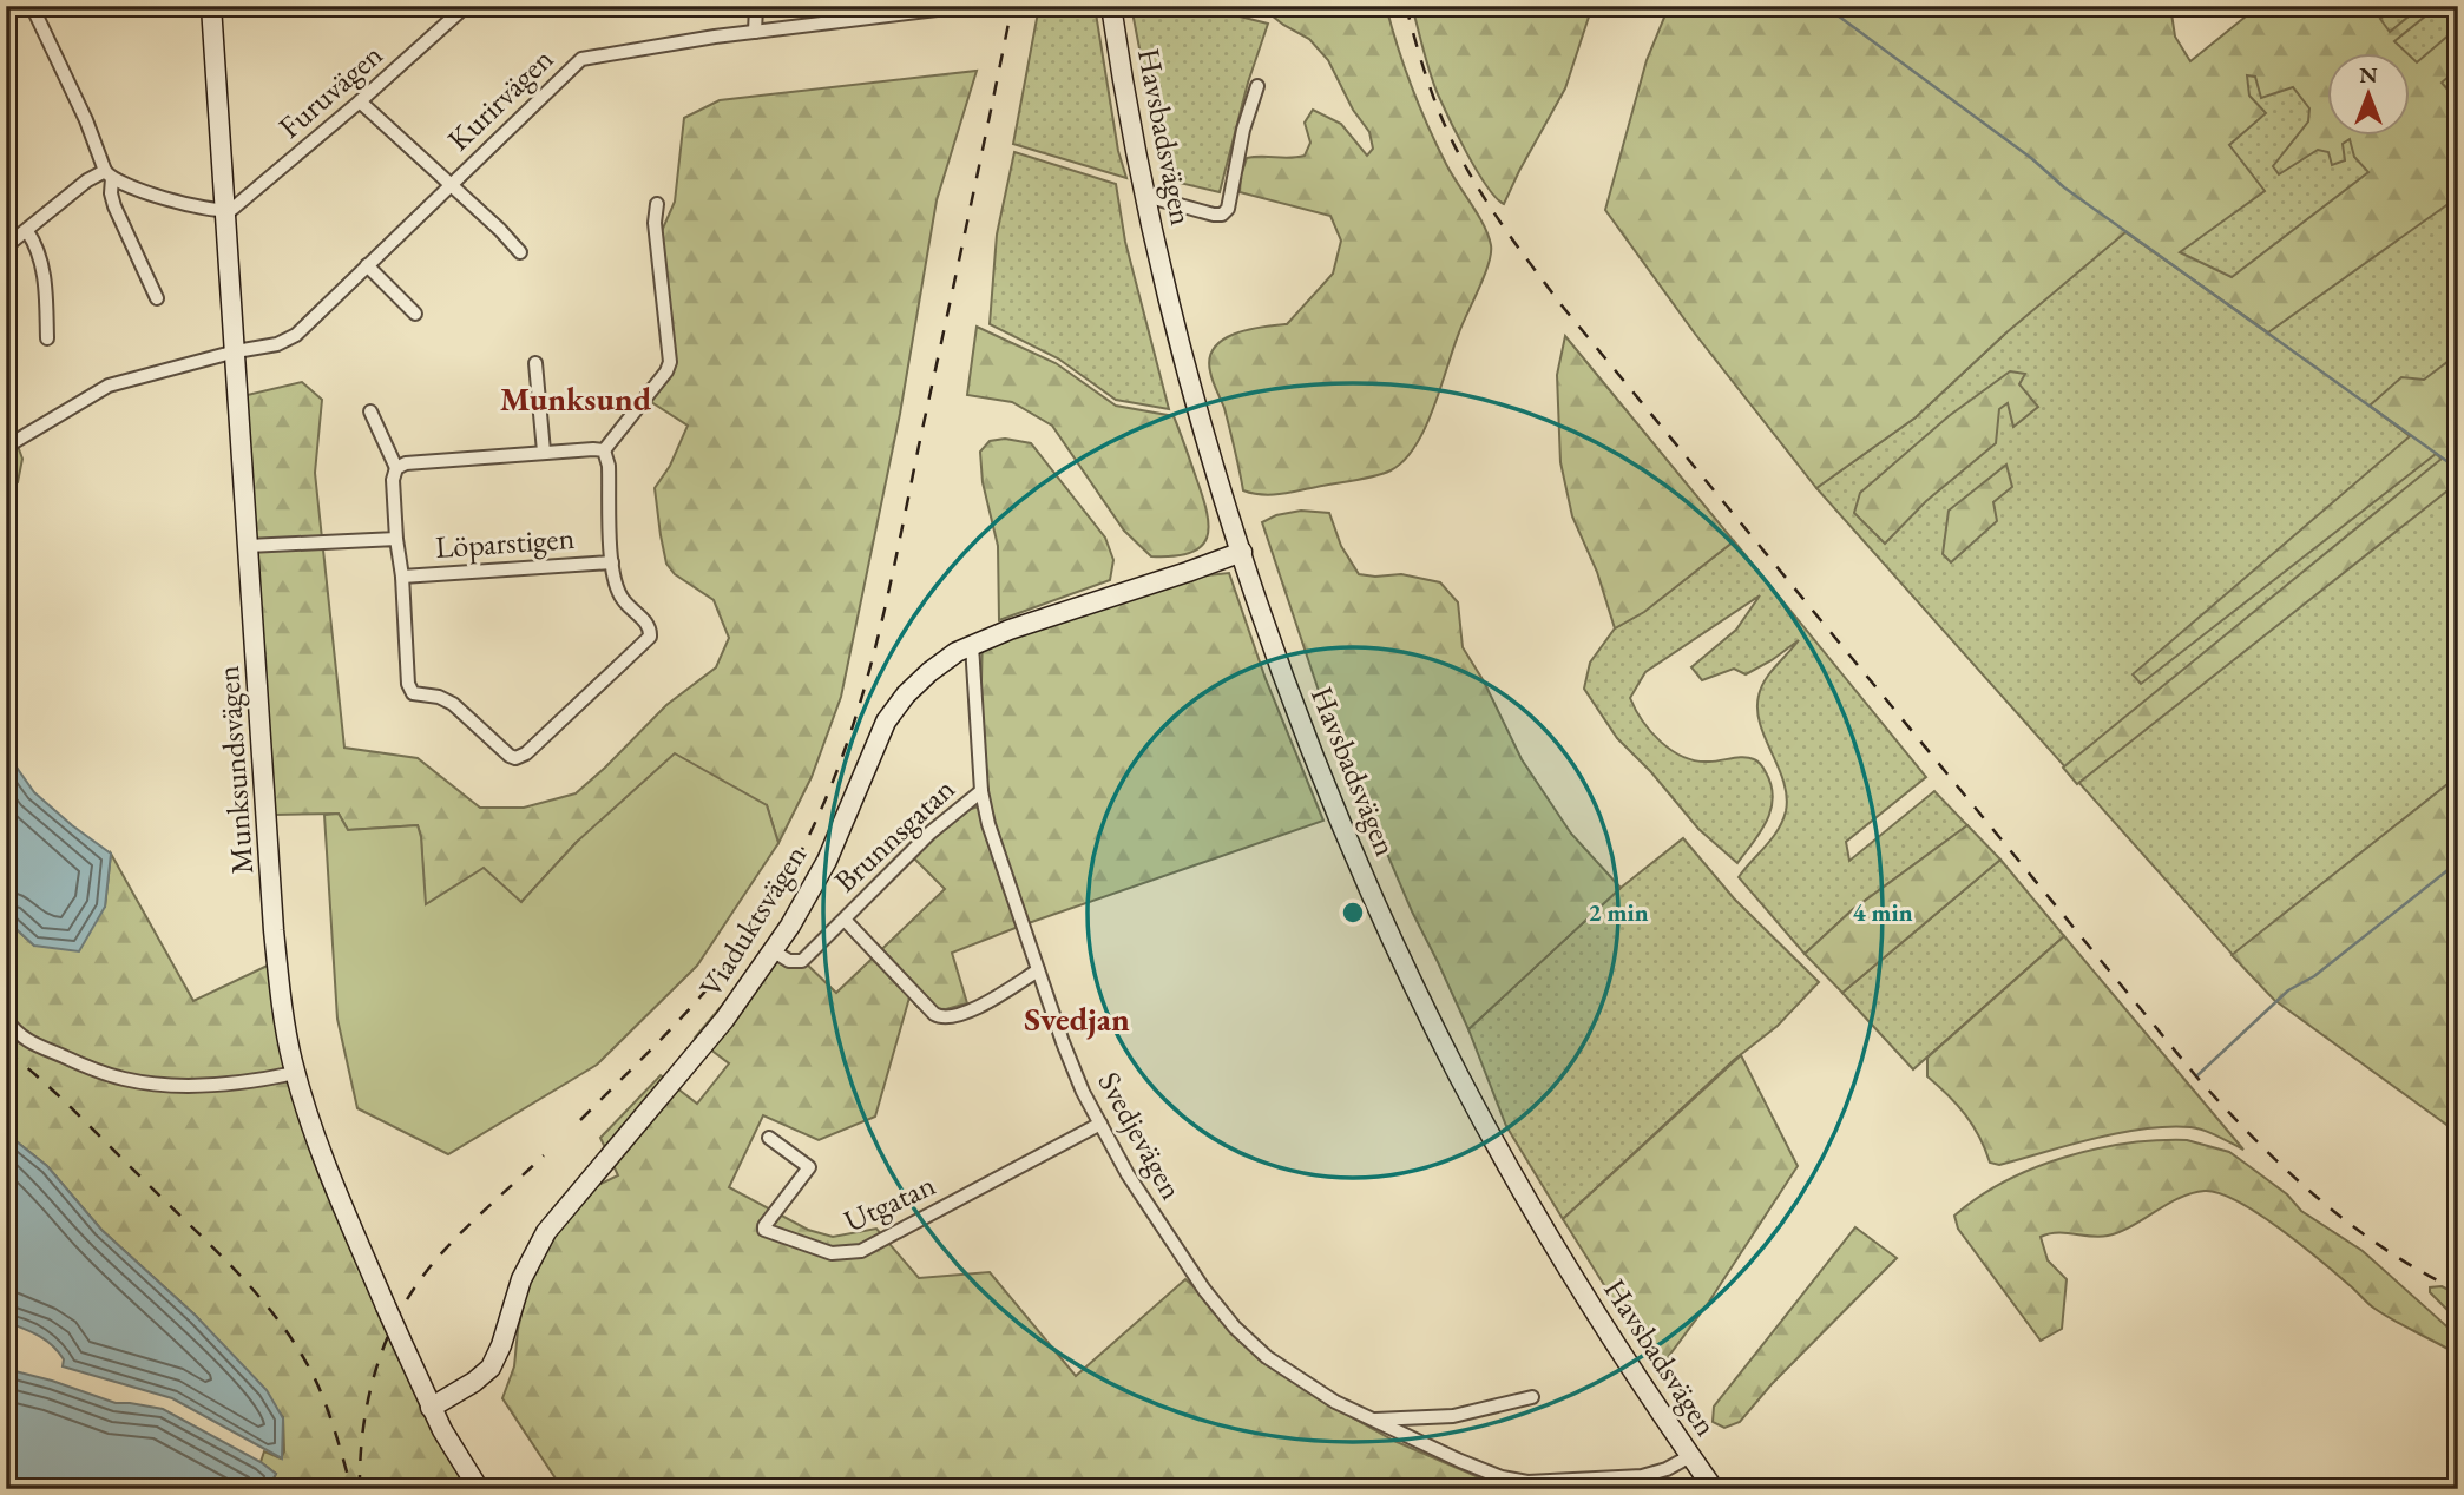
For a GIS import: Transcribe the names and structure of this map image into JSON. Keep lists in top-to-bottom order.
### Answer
{
  "streets": {
    "street": [
      "Furuvägen",
      "Kurirvägen",
      "Havsbadsvägen",
      "Löparstigen",
      "Munksundsvägen",
      "Brunnsgatan",
      "Viaduktsvägen",
      "Svedjevägen",
      "Utgatan"
    ]
  },
  "crossings": [
    ["Furuvägen", "Munksundsvägen"],
    ["Kurirvägen", "Munksundsvägen"],
    ["Havsbadsvägen", "Viaduktsvägen"],
    ["Havsbadsvägen", "Svedjevägen"],
    ["Munksundsvägen", "Viaduktsvägen"],
    ["Brunnsgatan", "Viaduktsvägen"],
    ["Brunnsgatan", "Svedjevägen"],
    ["Viaduktsvägen", "Svedjevägen"],
    ["Svedjevägen", "Utgatan"]
  ],
  "districts": ["Munksund", "Svedjan"],
  "north": "top",
  "rings": ["2 min", "4 min"]
}
